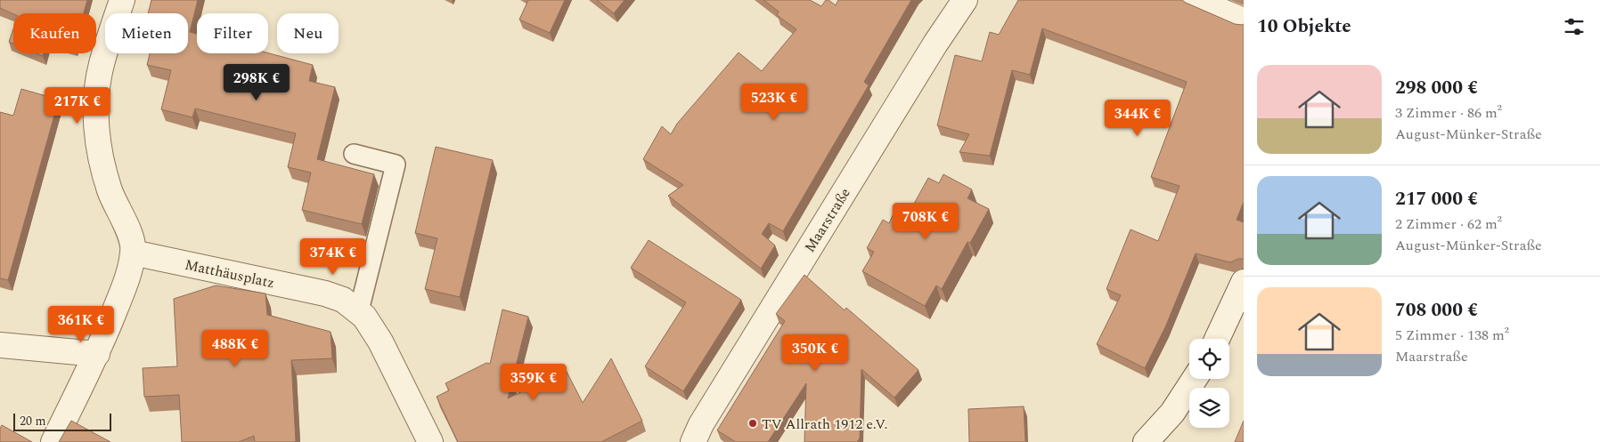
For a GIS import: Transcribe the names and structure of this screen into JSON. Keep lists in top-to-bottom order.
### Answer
{
  "streets": {
    "street": ["Maarstraße", "Matthäusplatz"]
  },
  "places": ["TV Allrath 1912 e.V."],
  "scale_bar": "20 m",
  "page": {
    "heading": "10 Objekte",
    "chip": [
      "Kaufen",
      "Mieten",
      "Filter",
      "Neu"
    ],
    "list": [
      {
        "name": "298 000 €",
        "note": "3 Zimmer · 86 m² · August-Münker-Straße"
      },
      {
        "name": "217 000 €",
        "note": "2 Zimmer · 62 m² · August-Münker-Straße"
      },
      {
        "name": "708 000 €",
        "note": "5 Zimmer · 138 m² · Maarstraße"
      }
    ],
    "price": [
      "298K €",
      "523K €",
      "217K €",
      "344K €",
      "708K €",
      "374K €",
      "361K €",
      "488K €",
      "350K €",
      "359K €"
    ],
    "scale": "20 m"
  }
}
